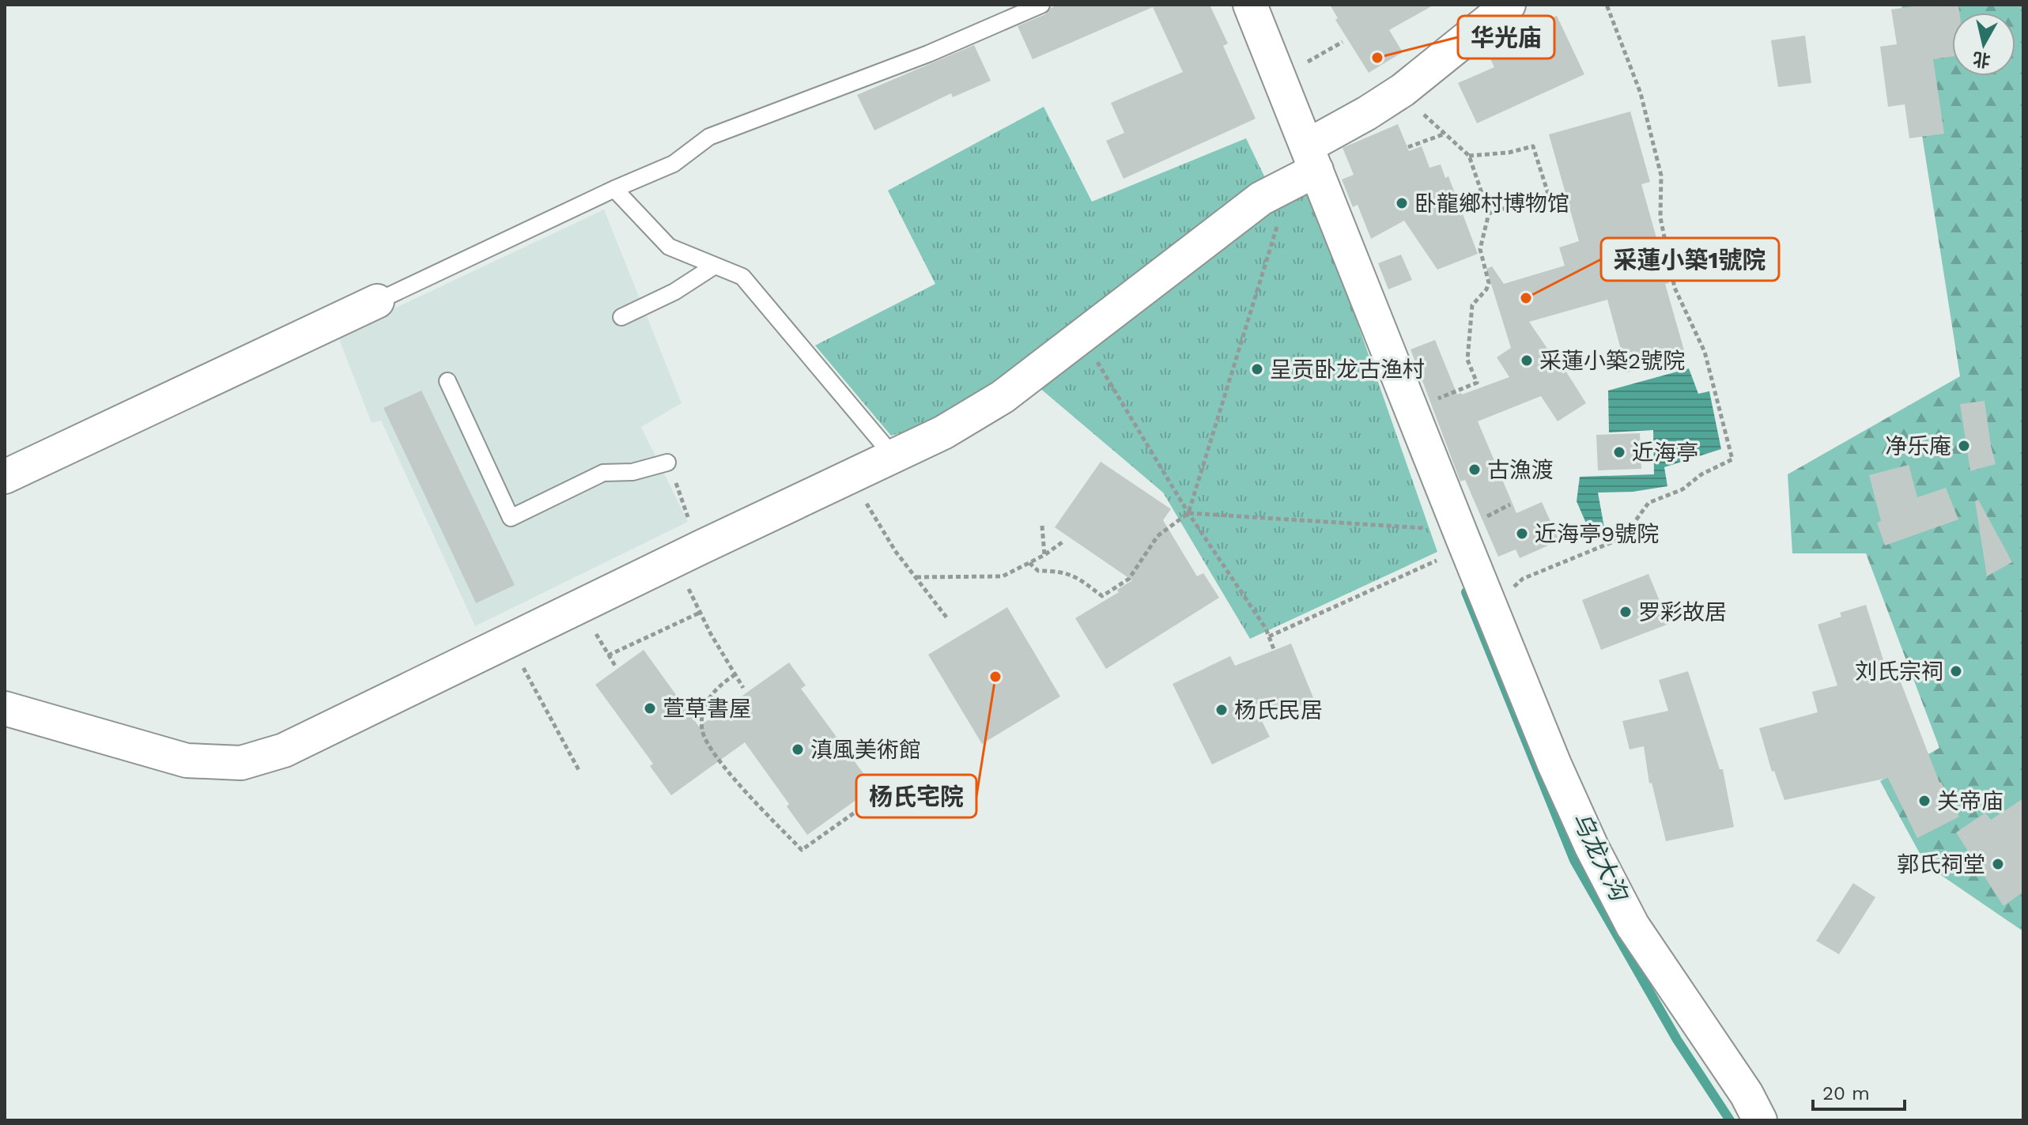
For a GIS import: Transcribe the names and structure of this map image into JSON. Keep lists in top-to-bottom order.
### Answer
{
  "water": ["乌龙大沟"],
  "places": [
    "华光庙",
    "卧龍鄉村博物馆",
    "采蓮小築1號院",
    "采蓮小築2號院",
    "呈贡卧龙古渔村",
    "净乐庵",
    "近海亭",
    "古漁渡",
    "近海亭9號院",
    "罗彩故居",
    "刘氏宗祠",
    "杨氏宅院",
    "萱草書屋",
    "杨氏民居",
    "滇風美術館",
    "关帝庙",
    "郭氏祠堂"
  ],
  "scale_bar": "20 m",
  "north": "bottom"
}
